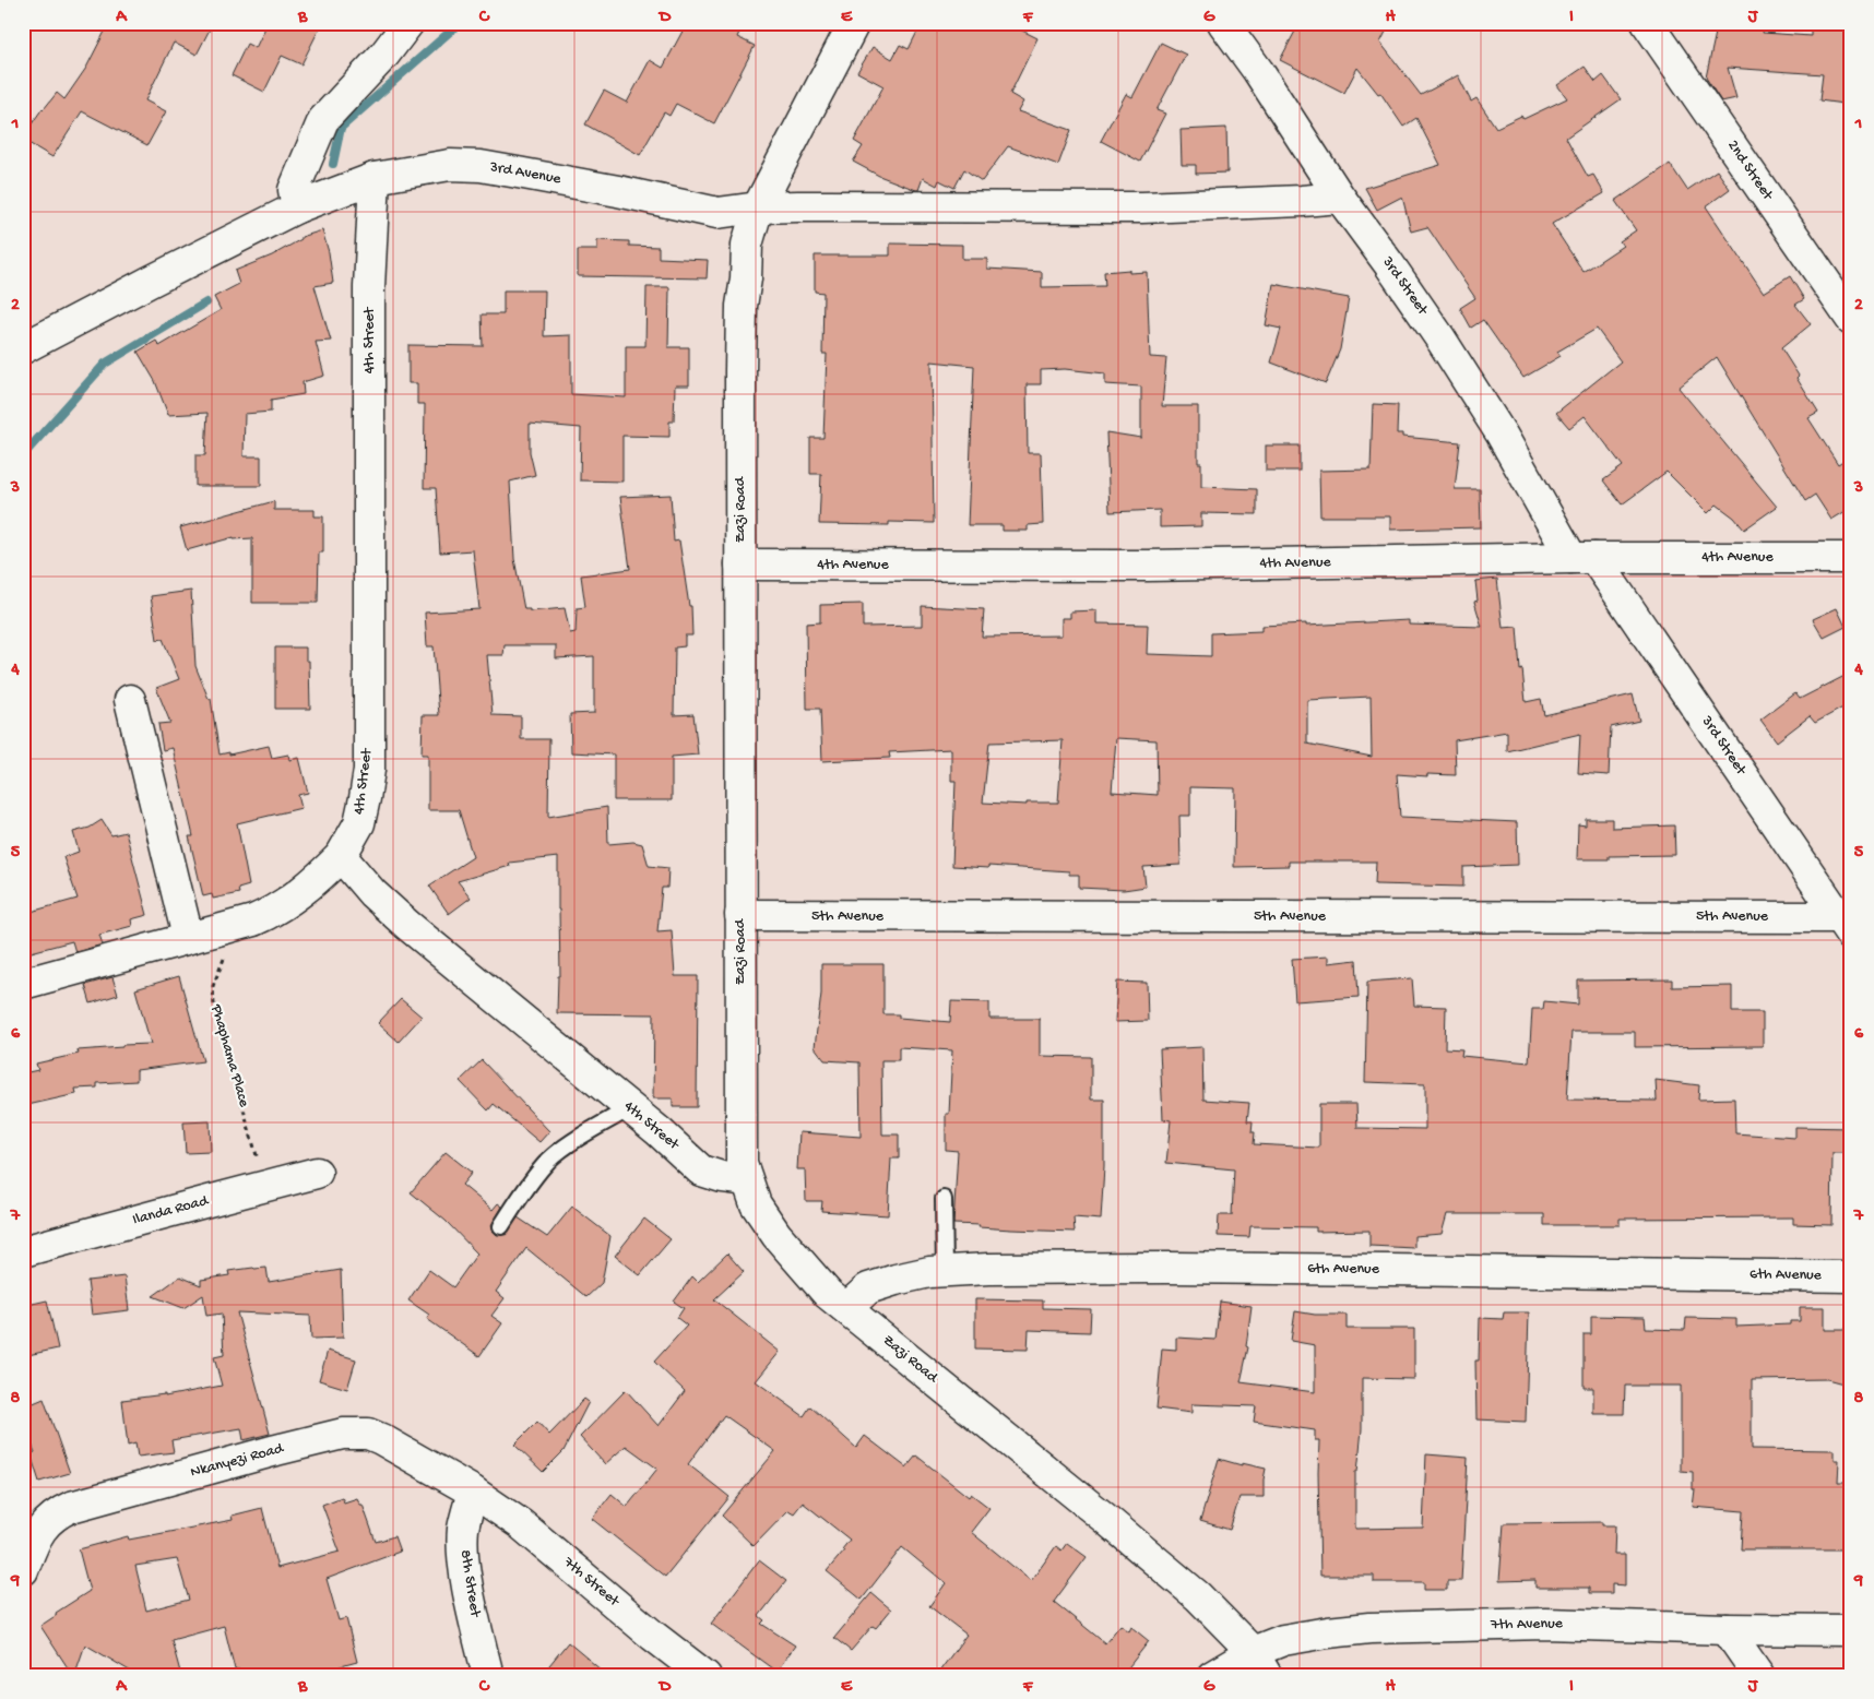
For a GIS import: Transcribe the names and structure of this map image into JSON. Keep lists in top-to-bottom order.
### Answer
{
  "streets": {
    "street": [
      "2nd Street",
      "3rd Avenue",
      "3rd Street",
      "4th Street",
      "Zazi Road",
      "4th Avenue",
      "5th Avenue",
      "Ilanda Road",
      "6th Avenue",
      "Nkanyezi Road",
      "7th Street",
      "8th Street",
      "7th Avenue"
    ],
    "path": ["Phaphama Place"]
  },
  "crossings": [
    ["3rd Avenue", "3rd Street"],
    ["3rd Avenue", "4th Street"],
    ["3rd Avenue", "Zazi Road"],
    ["3rd Street", "4th Avenue"],
    ["3rd Street", "5th Avenue"],
    ["4th Street", "Zazi Road"],
    ["Zazi Road", "4th Avenue"],
    ["Zazi Road", "5th Avenue"],
    ["Zazi Road", "6th Avenue"],
    ["Zazi Road", "7th Avenue"],
    ["Phaphama Place", "Ilanda Road"],
    ["Nkanyezi Road", "7th Street"],
    ["Nkanyezi Road", "8th Street"],
    ["7th Street", "8th Street"]
  ],
  "grid": {
    "columns": [
      "A",
      "B",
      "C",
      "D",
      "E",
      "F",
      "G",
      "H",
      "I",
      "J"
    ],
    "rows": [
      "1",
      "2",
      "3",
      "4",
      "5",
      "6",
      "7",
      "8",
      "9"
    ]
  }
}
